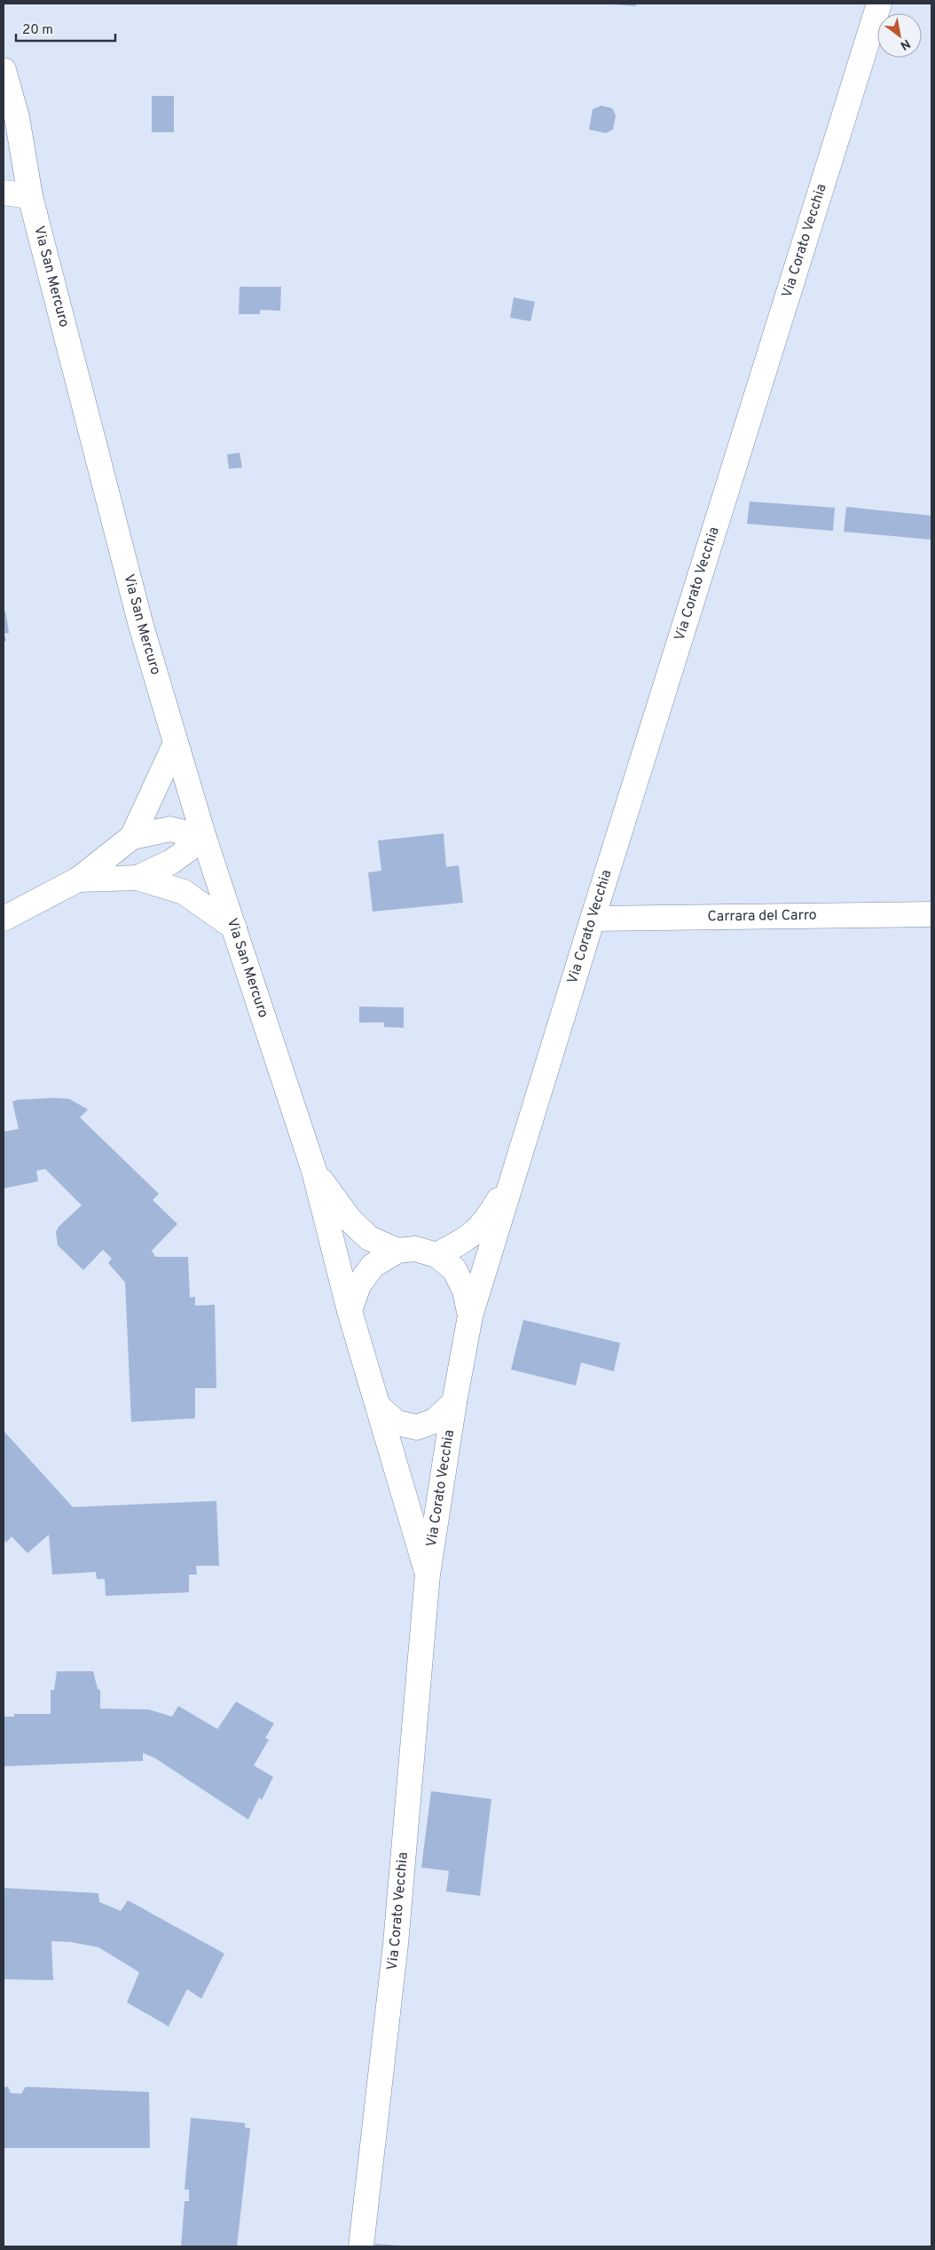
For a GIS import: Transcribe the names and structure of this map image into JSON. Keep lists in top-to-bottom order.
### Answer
{
  "streets": {
    "street": ["Via Corato Vecchia", "Via San Mercuro", "Carrara del Carro"]
  },
  "crossings": [
    ["Via Corato Vecchia", "Carrara del Carro"]
  ],
  "scale_bar": "20 m",
  "north": "bottom right"
}
